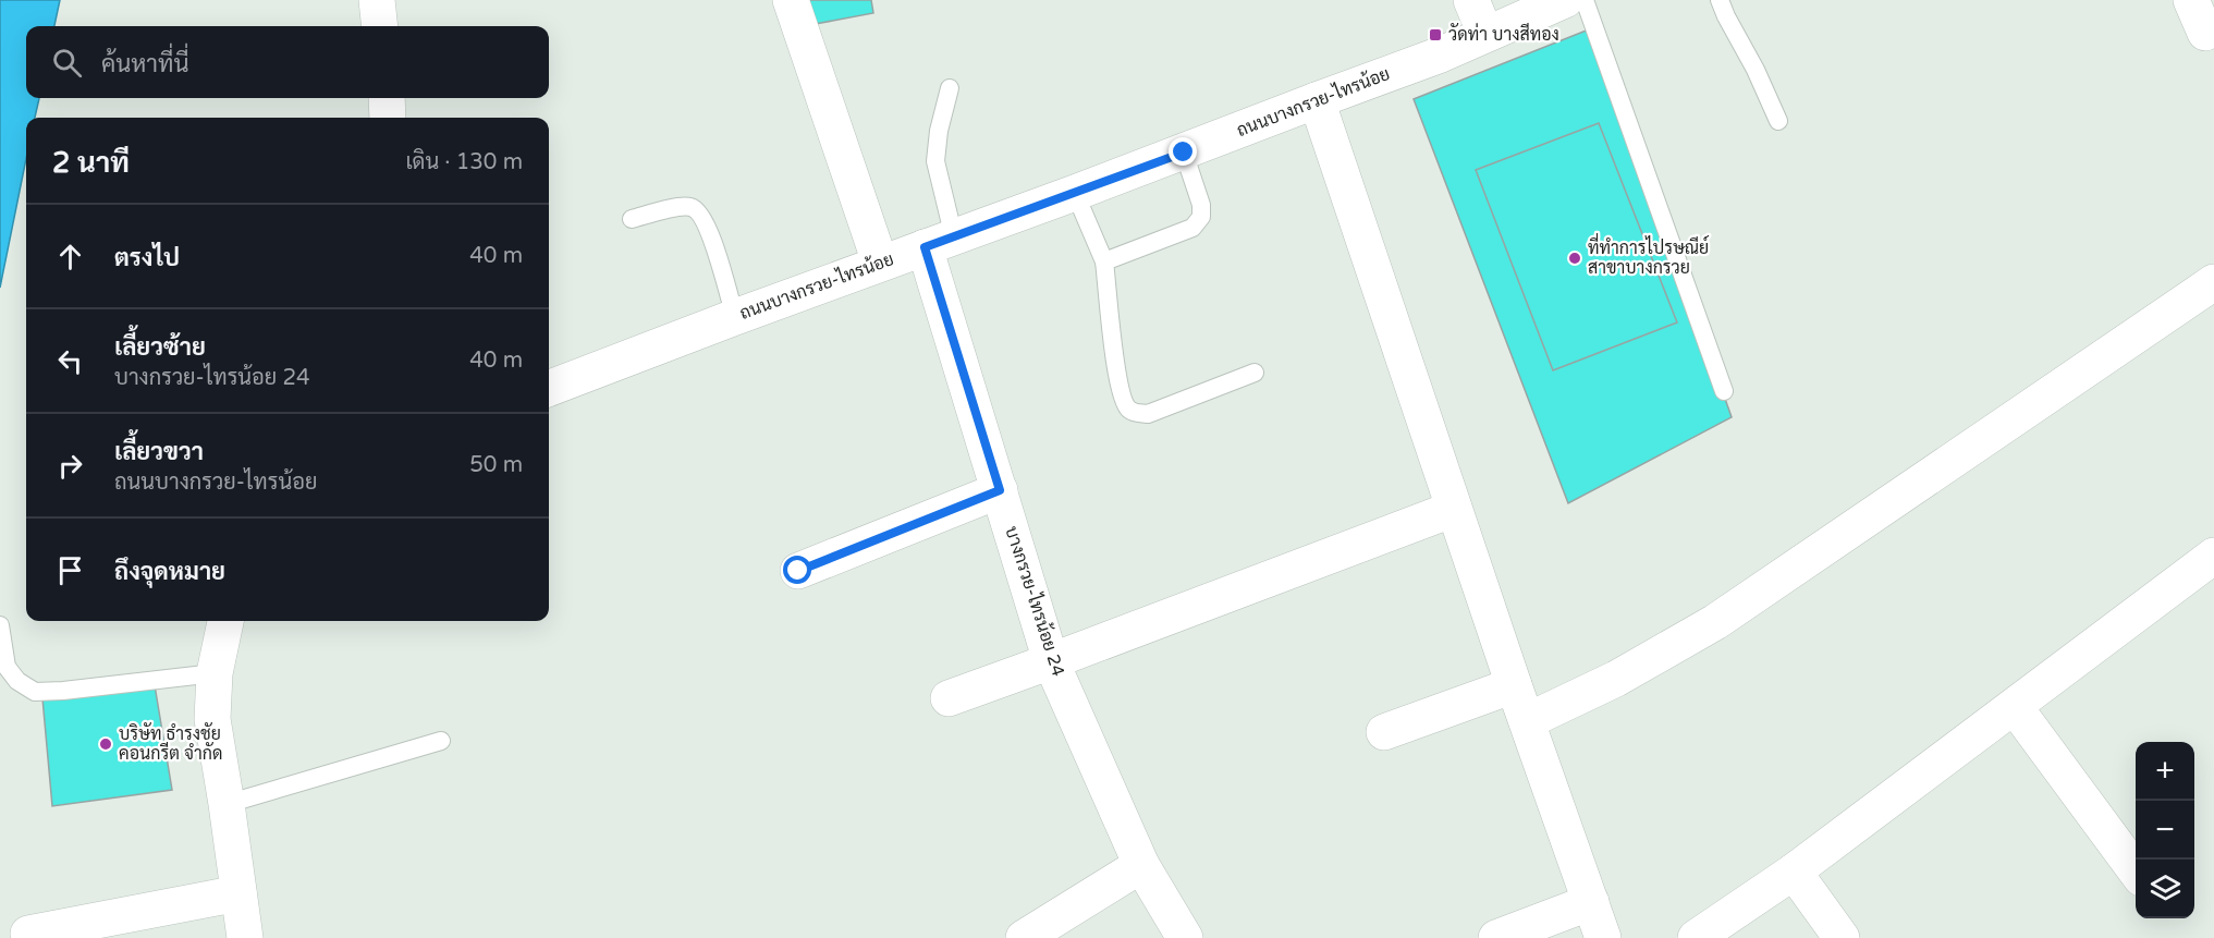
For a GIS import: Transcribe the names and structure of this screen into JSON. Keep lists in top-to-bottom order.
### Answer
{
  "streets": {
    "street": ["ถนนบางกรวย-ไทรน้อย", "บางกรวย-ไทรน้อย 24"]
  },
  "crossings": [
    ["ถนนบางกรวย-ไทรน้อย", "บางกรวย-ไทรน้อย 24"]
  ],
  "places": {
    "transit": ["วัดท่า บางสีทอง"],
    "other": ["ที่ทำการไปรษณีย์ สาขาบางกรวย", "บริษัท ธำรงชัย คอนกรีต จำกัด"]
  },
  "page": {
    "search": "ค้นหาที่นี่",
    "heading": ["2 นาที", "เดิน · 130 m"],
    "list": [
      ["ตรงไป", "40 m"],
      ["เลี้ยวซ้าย", "บางกรวย-ไทรน้อย 24", "40 m"],
      ["เลี้ยวขวา", "ถนนบางกรวย-ไทรน้อย", "50 m"],
      "ถึงจุดหมาย"
    ],
    "map_buttons": ["+", "−"]
  }
}
